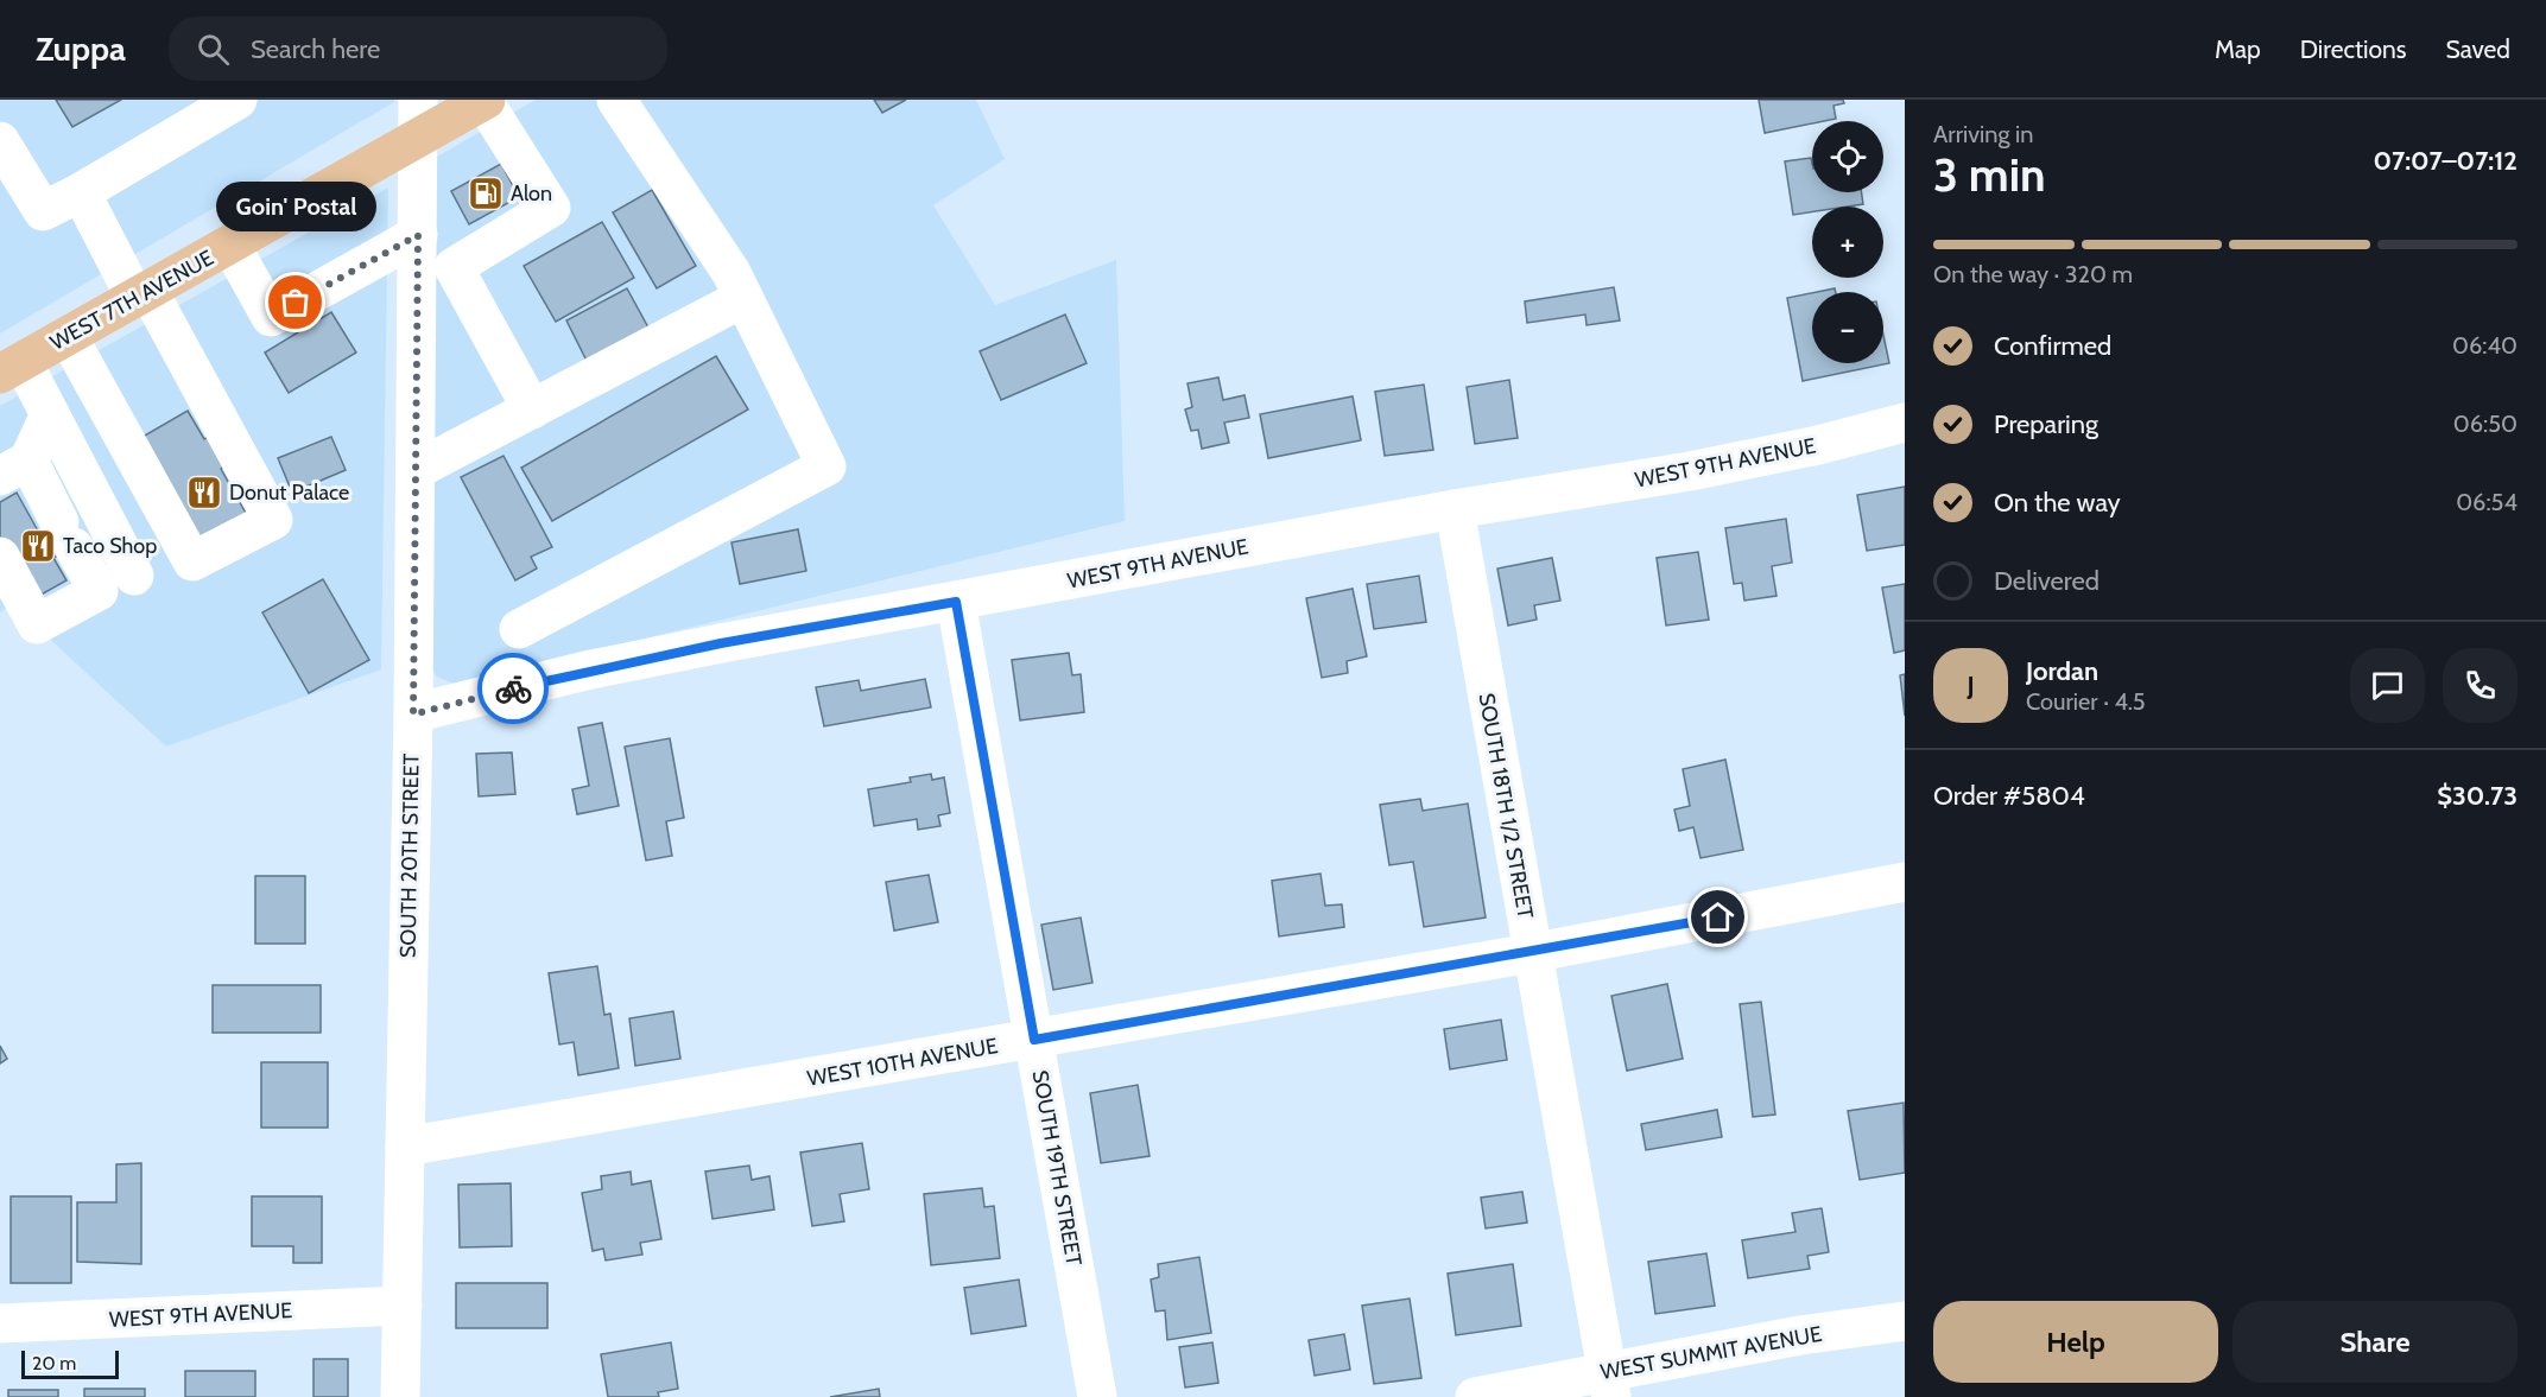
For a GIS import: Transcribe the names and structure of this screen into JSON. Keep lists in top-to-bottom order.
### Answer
{
  "streets": {
    "main road": ["WEST 7TH AVENUE"],
    "street": [
      "WEST 9TH AVENUE",
      "SOUTH 18TH 1/2 STREET",
      "SOUTH 20TH STREET",
      "WEST 10TH AVENUE",
      "SOUTH 19TH STREET",
      "WEST SUMMIT AVENUE"
    ]
  },
  "crossings": [
    ["WEST 7TH AVENUE", "SOUTH 20TH STREET"],
    ["WEST 9TH AVENUE", "SOUTH 18TH 1/2 STREET"],
    ["WEST 9TH AVENUE", "SOUTH 20TH STREET"],
    ["WEST 9TH AVENUE", "SOUTH 19TH STREET"],
    ["SOUTH 18TH 1/2 STREET", "WEST 10TH AVENUE"],
    ["SOUTH 18TH 1/2 STREET", "WEST SUMMIT AVENUE"],
    ["SOUTH 20TH STREET", "WEST 10TH AVENUE"],
    ["WEST 10TH AVENUE", "SOUTH 19TH STREET"]
  ],
  "places": {
    "fuel station": ["Alon"],
    "other": ["Goin' Postal"],
    "restaurant": ["Donut Palace", "Taco Shop"]
  },
  "scale_bar": "20 m",
  "page": {
    "header": "Zuppa",
    "search": "Search here",
    "nav": ["Map", "Directions", "Saved"],
    "heading": ["3 min", "Arriving in", "07:07–07:12"],
    "panel": [
      "Jordan",
      "Courier · 4.5",
      "Order #5804",
      "$30.73"
    ],
    "map_buttons": ["+", "−"],
    "bubble": "Goin' Postal",
    "bar": "On the way · 320 m",
    "list": [
      ["Confirmed", "06:40"],
      ["Preparing", "06:50"],
      ["On the way", "06:54"],
      "Delivered"
    ],
    "round": "J",
    "buttons": ["Help", "Share"],
    "scale": "20 m"
  }
}
